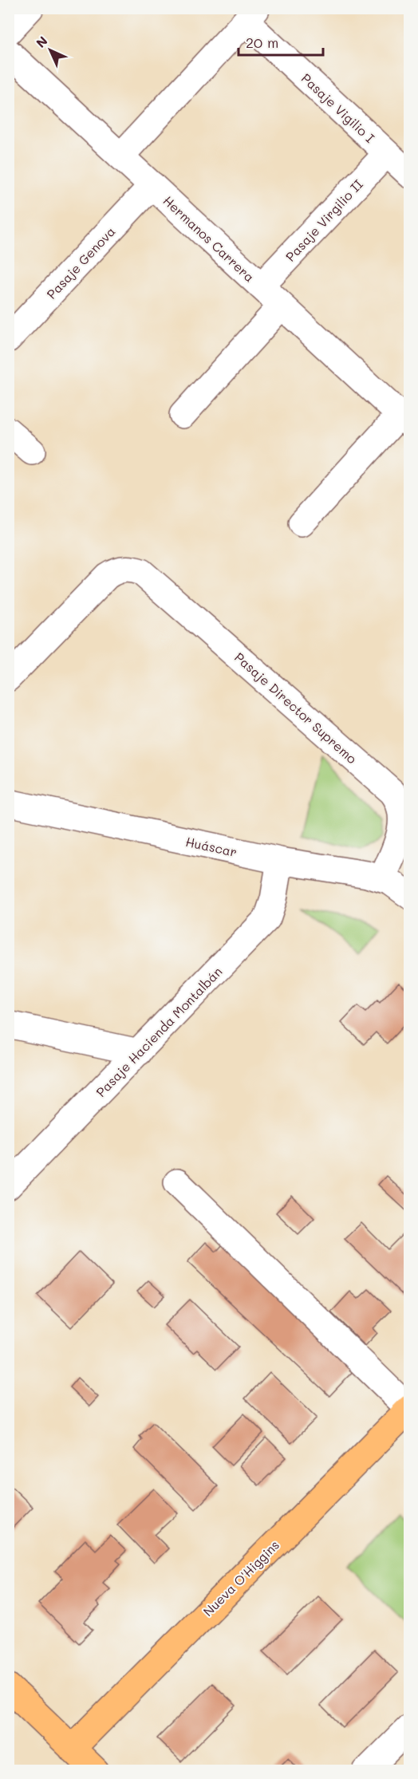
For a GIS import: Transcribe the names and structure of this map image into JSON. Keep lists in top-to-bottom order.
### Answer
{
  "streets": {
    "main road": ["Nueva O'Higgins"],
    "street": [
      "Pasaje Vigilio I",
      "Pasaje Virgilio II",
      "Hermanos Carrera",
      "Pasaje Genova",
      "Pasaje Director Supremo",
      "Huáscar",
      "Pasaje Hacienda Montalbán"
    ]
  },
  "crossings": [
    ["Pasaje Vigilio I", "Pasaje Virgilio II"],
    ["Pasaje Vigilio I", "Hermanos Carrera"],
    ["Pasaje Virgilio II", "Hermanos Carrera"],
    ["Hermanos Carrera", "Pasaje Genova"],
    ["Pasaje Director Supremo", "Huáscar"],
    ["Huáscar", "Pasaje Hacienda Montalbán"]
  ],
  "scale_bar": "20 m",
  "north": "top left"
}
